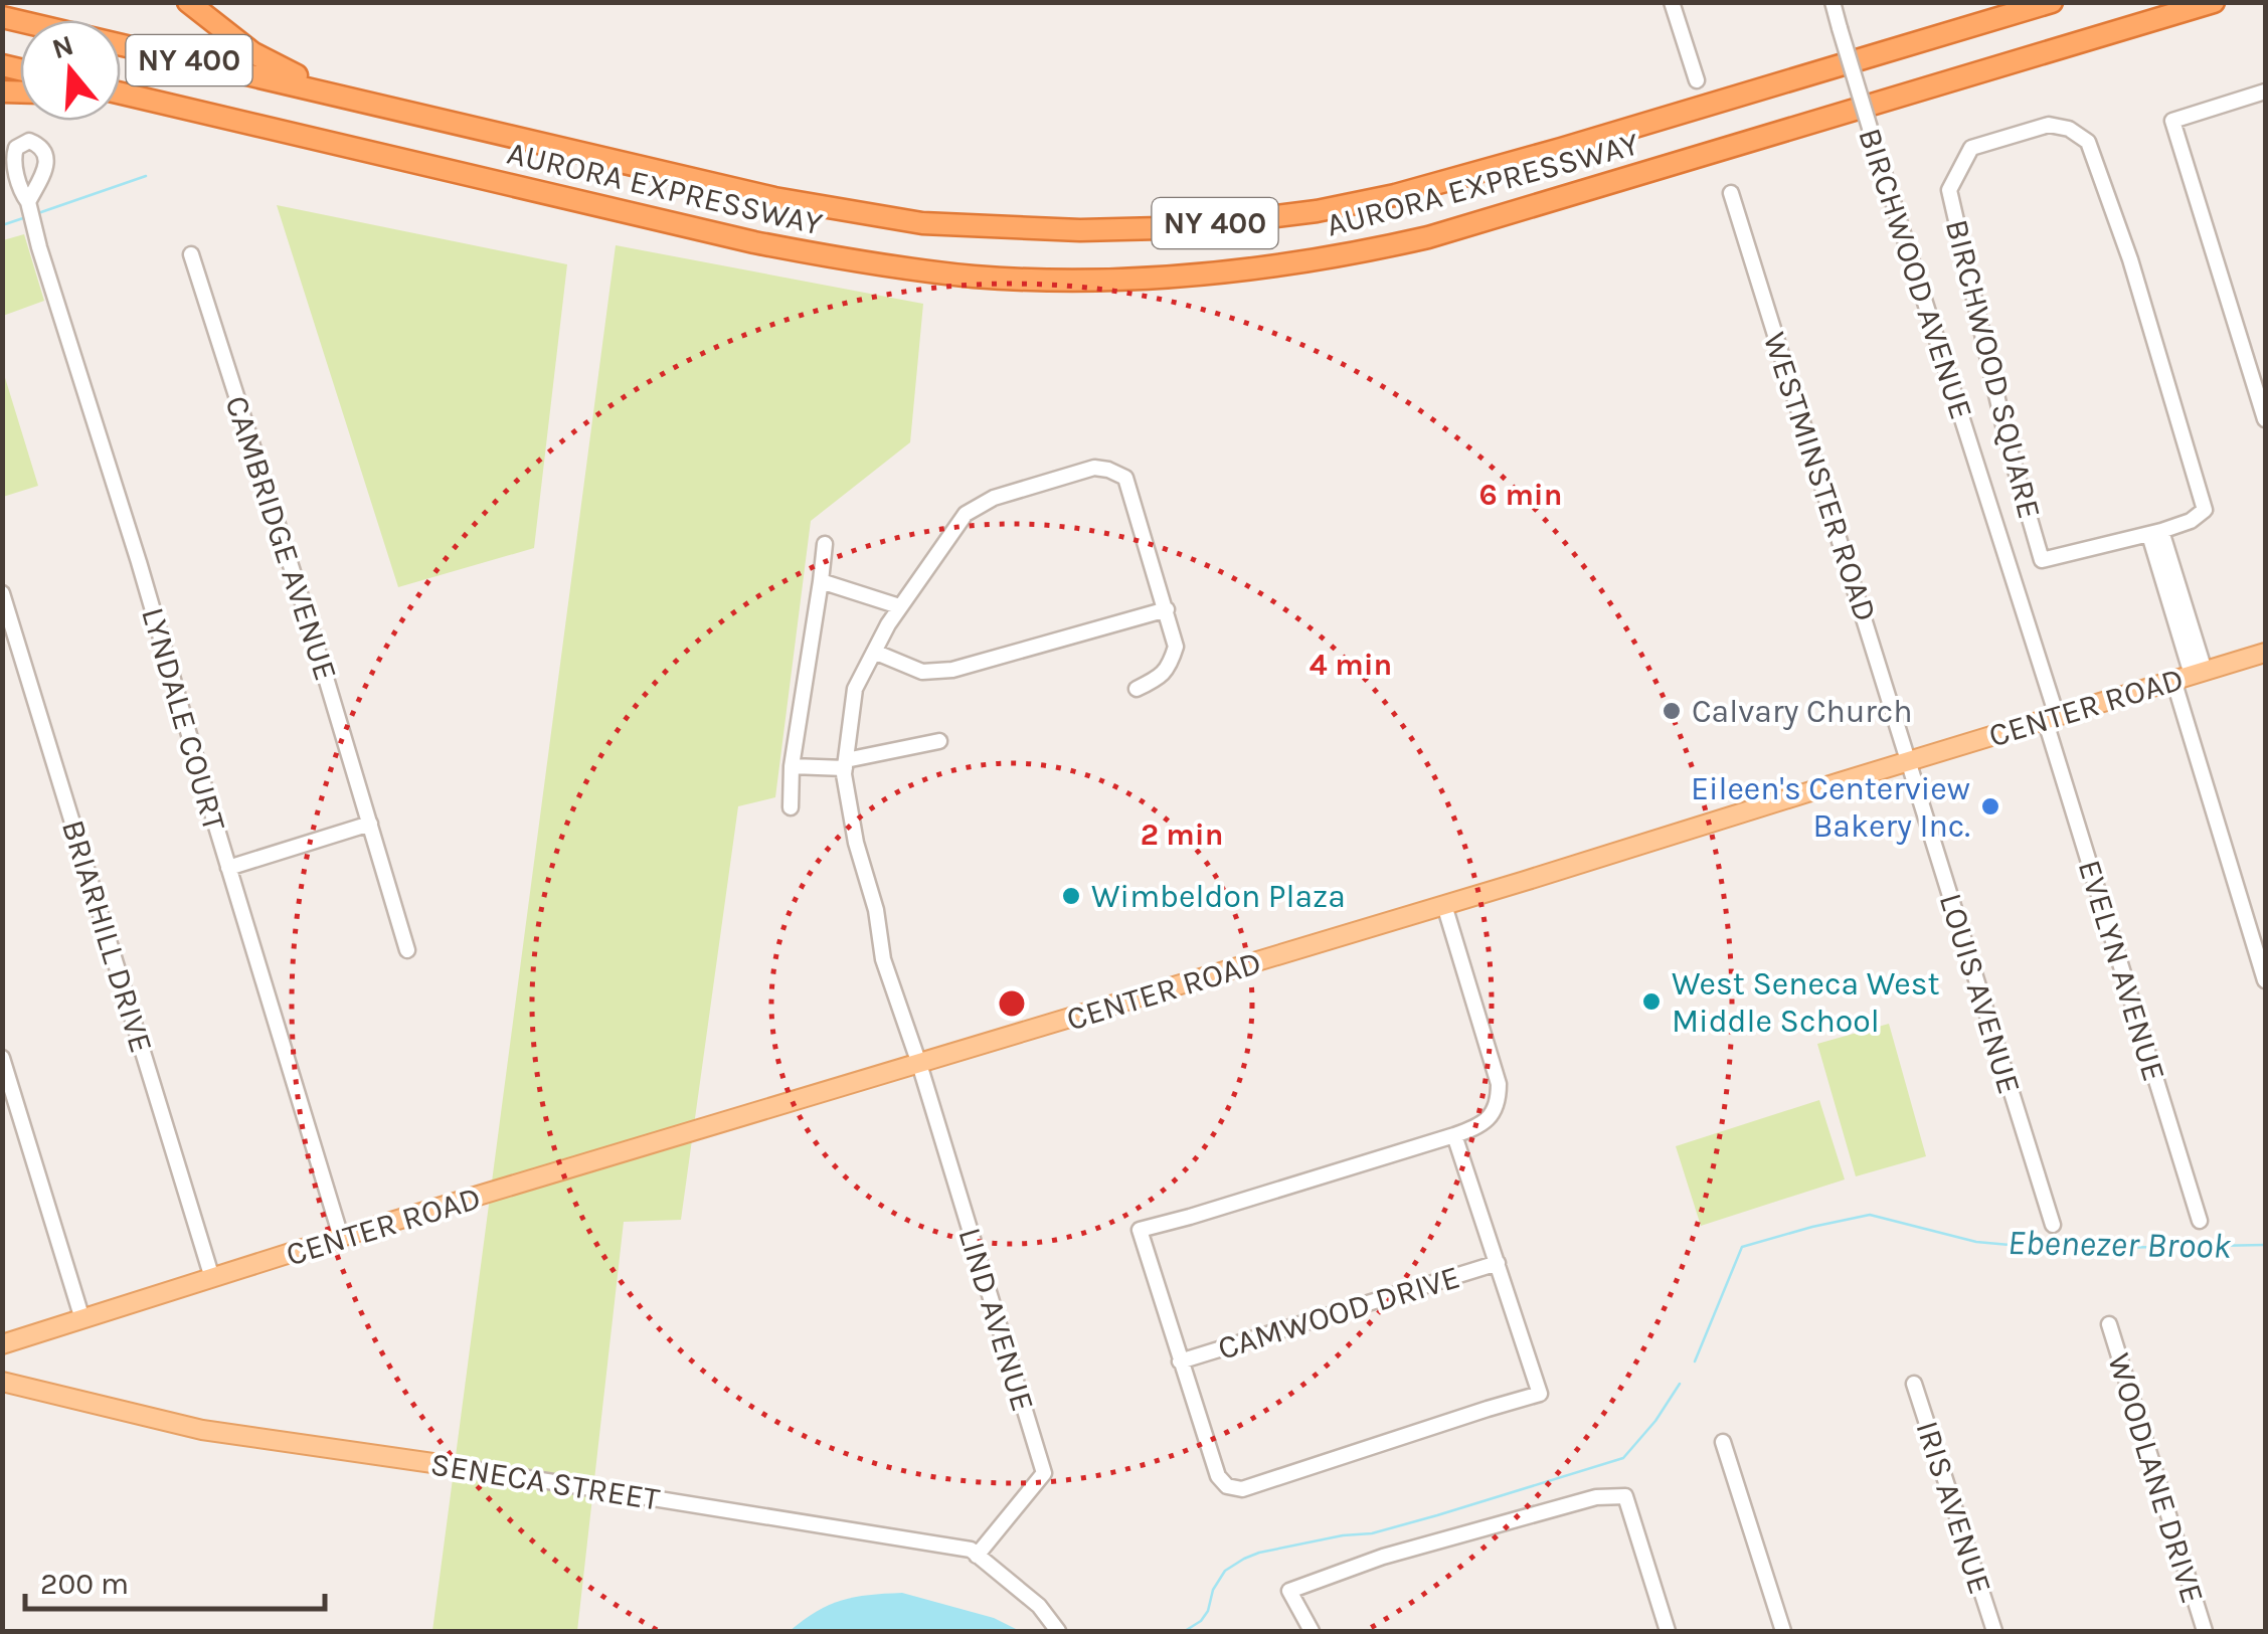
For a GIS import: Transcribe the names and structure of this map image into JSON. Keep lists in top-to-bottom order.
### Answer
{
  "streets": {
    "highway": ["NY 400", "AURORA EXPRESSWAY"],
    "main road": ["CENTER ROAD", "SENECA STREET"],
    "street": [
      "BIRCHWOOD AVENUE",
      "BIRCHWOOD SQUARE",
      "WESTMINSTER ROAD",
      "CAMBRIDGE AVENUE",
      "LYNDALE COURT",
      "BRIARHILL DRIVE",
      "EVELYN AVENUE",
      "LOUIS AVENUE",
      "CAMWOOD DRIVE",
      "LIND AVENUE",
      "WOODLANE DRIVE",
      "IRIS AVENUE"
    ]
  },
  "crossings": [
    ["BIRCHWOOD AVENUE", "CENTER ROAD"],
    ["BIRCHWOOD AVENUE", "EVELYN AVENUE"],
    ["WESTMINSTER ROAD", "CENTER ROAD"],
    ["WESTMINSTER ROAD", "LOUIS AVENUE"],
    ["CENTER ROAD", "LYNDALE COURT"],
    ["CENTER ROAD", "BRIARHILL DRIVE"],
    ["CENTER ROAD", "EVELYN AVENUE"],
    ["CENTER ROAD", "LOUIS AVENUE"],
    ["CENTER ROAD", "LIND AVENUE"],
    ["LIND AVENUE", "SENECA STREET"]
  ],
  "water": ["Ebenezer Brook"],
  "places": [
    "Calvary Church",
    "Eileen's Centerview Bakery Inc.",
    "Wimbeldon Plaza",
    "West Seneca West Middle School"
  ],
  "scale_bar": "200 m",
  "north": "top",
  "rings": ["6 min", "4 min", "2 min"]
}
